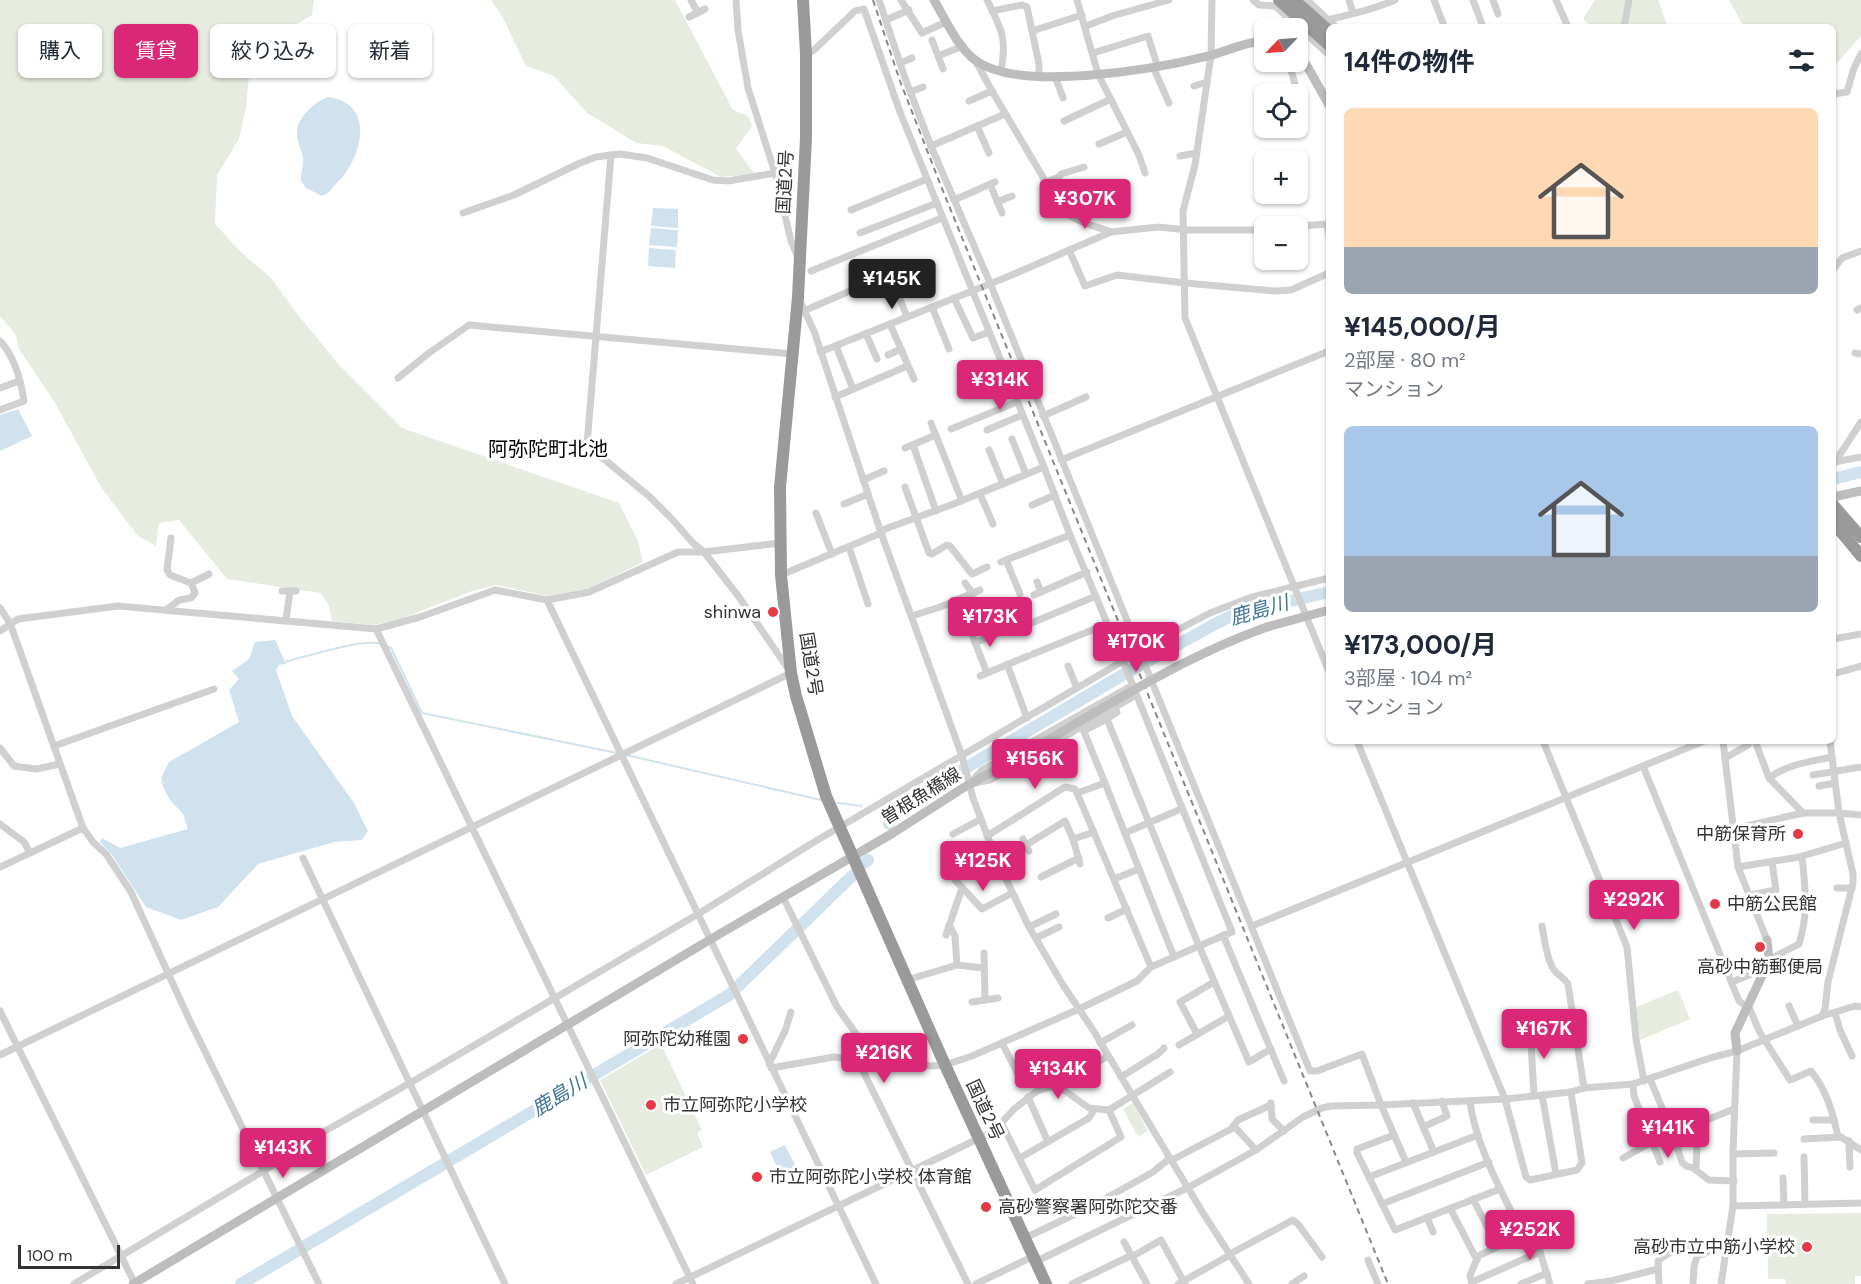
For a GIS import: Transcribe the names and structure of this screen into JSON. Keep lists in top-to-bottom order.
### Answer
{
  "streets": {
    "highway": ["国道2号"],
    "street": ["曽根魚橋線"]
  },
  "crossings": [
    ["国道2号", "曽根魚橋線"]
  ],
  "districts": ["阿弥陀町北池"],
  "water": ["鹿島川"],
  "places": [
    "shinwa",
    "中筋保育所",
    "中筋公民館",
    "高砂中筋郵便局",
    "阿弥陀幼稚園",
    "市立阿弥陀小学校",
    "市立阿弥陀小学校 体育館",
    "高砂警察署阿弥陀交番",
    "高砂市立中筋小学校"
  ],
  "scale_bar": "100 m",
  "north": "bottom left",
  "page": {
    "map_buttons": ["+", "−"],
    "chip": [
      "購入",
      "賃貸",
      "絞り込み",
      "新着"
    ],
    "heading": "14件の物件",
    "list": [
      {
        "name": "¥145,000/月",
        "note": "2部屋 · 80 m² · マンション"
      },
      {
        "name": "¥173,000/月",
        "note": "3部屋 · 104 m² · マンション"
      }
    ],
    "price": [
      "¥307K",
      "¥145K",
      "¥314K",
      "¥173K",
      "¥170K",
      "¥156K",
      "¥125K",
      "¥292K",
      "¥167K",
      "¥216K",
      "¥134K",
      "¥141K",
      "¥143K",
      "¥252K"
    ],
    "scale": "100 m"
  }
}
